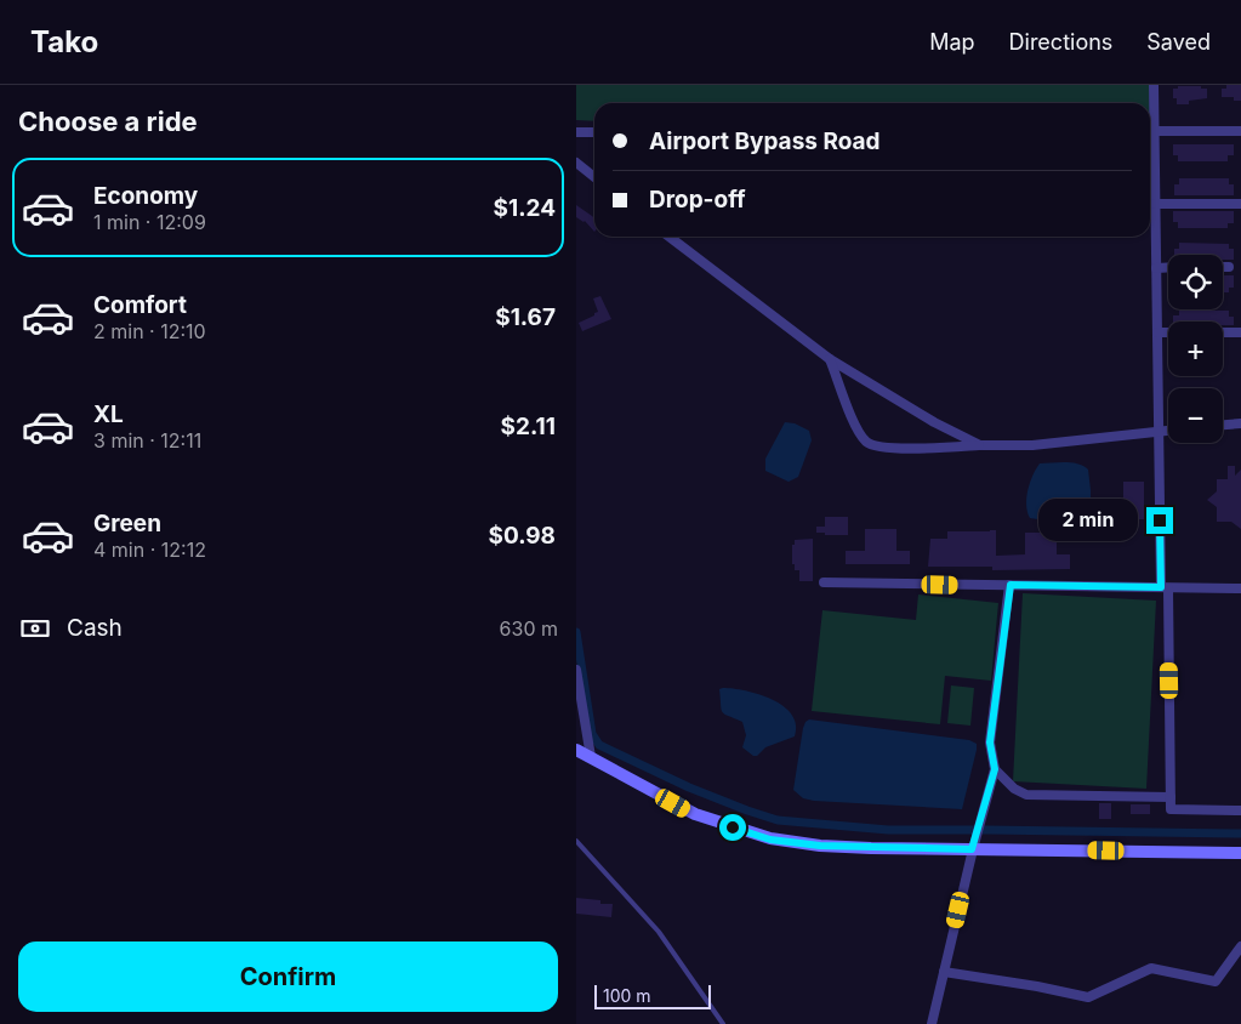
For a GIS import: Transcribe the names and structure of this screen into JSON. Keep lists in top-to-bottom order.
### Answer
{
  "scale_bar": "100 m",
  "page": {
    "header": "Tako",
    "nav": ["Map", "Directions", "Saved"],
    "heading": "Choose a ride",
    "banner": ["Airport Bypass Road", "Drop-off"],
    "list": [
      {
        "name": "Economy",
        "note": "1 min · 12:09",
        "value": "$1.24"
      },
      {
        "name": "Comfort",
        "note": "2 min · 12:10",
        "value": "$1.67"
      },
      {
        "name": "XL",
        "note": "3 min · 12:11",
        "value": "$2.11"
      },
      {
        "name": "Green",
        "note": "4 min · 12:12",
        "value": "$0.98"
      }
    ],
    "map_buttons": ["+", "−"],
    "bubble": "2 min",
    "pay": ["Cash", "630 m"],
    "buttons": "Confirm",
    "scale": "100 m"
  }
}
